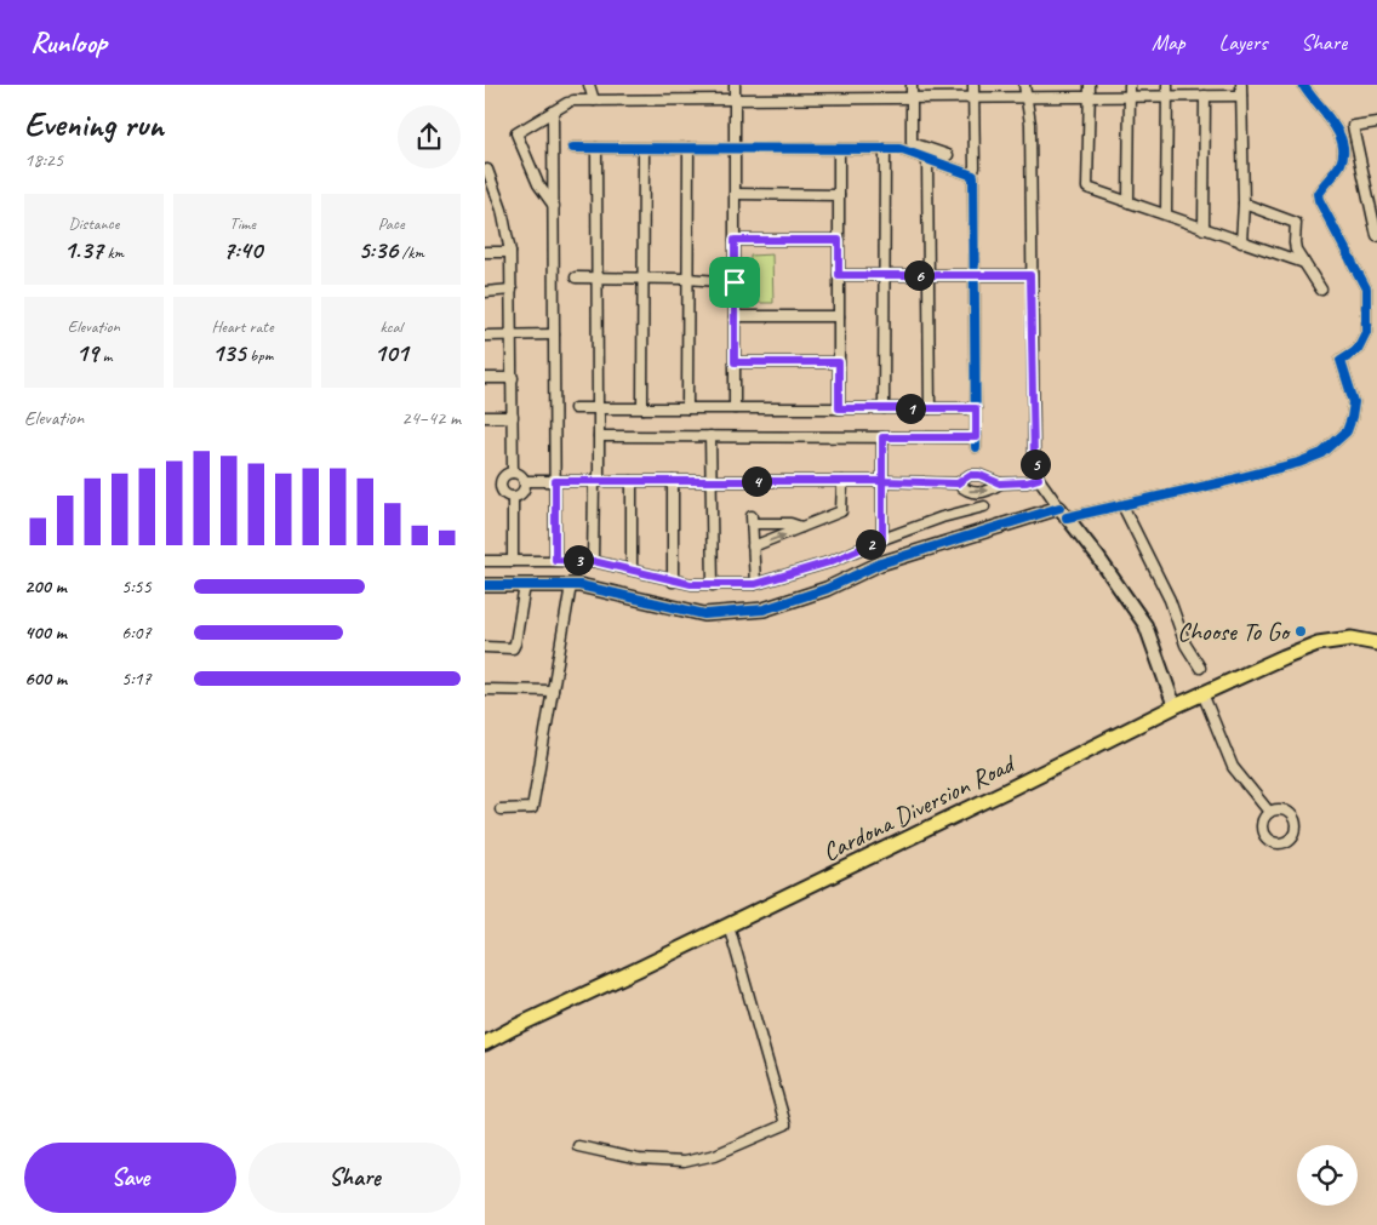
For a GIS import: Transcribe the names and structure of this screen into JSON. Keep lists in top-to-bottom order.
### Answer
{
  "streets": {
    "main road": ["Cardona Diversion Road"]
  },
  "places": ["Choose To Go"],
  "page": {
    "header": "Runloop",
    "nav": ["Map", "Layers", "Share"],
    "heading": ["Evening run", "18:25"],
    "stats": [
      ["Distance", "1.37 km"],
      ["Time", "7:40"],
      ["Pace", "5:36 /km"],
      ["Elevation", "19 m"],
      ["Heart rate", "135 bpm"],
      ["kcal", "101"]
    ],
    "pins": [
      "6",
      "1",
      "5",
      "4",
      "2",
      "3"
    ],
    "chart": ["Elevation", "24–42 m"],
    "list": [
      {
        "name": "200 m",
        "note": "5:55"
      },
      {
        "name": "400 m",
        "note": "6:07"
      },
      {
        "name": "600 m",
        "note": "5:17"
      }
    ],
    "buttons": ["Save", "Share"]
  }
}
